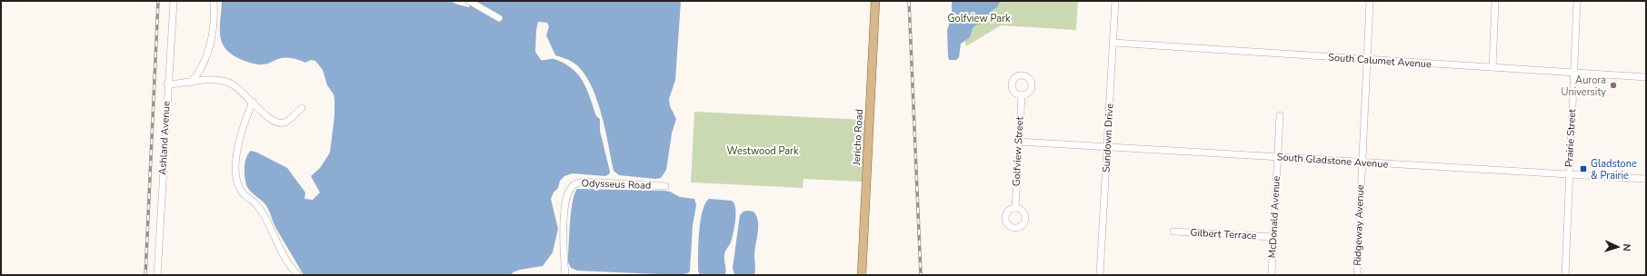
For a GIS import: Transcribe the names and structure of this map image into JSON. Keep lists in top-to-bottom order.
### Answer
{
  "streets": {
    "main road": ["Jericho Road"],
    "street": [
      "South Calumet Avenue",
      "Ashland Avenue",
      "Sundown Drive",
      "Prairie Street",
      "Golfview Street",
      "South Gladstone Avenue",
      "Odysseus Road",
      "McDonald Avenue",
      "Ridgeway Avenue",
      "Gilbert Terrace"
    ]
  },
  "crossings": [
    ["South Calumet Avenue", "Sundown Drive"],
    ["South Calumet Avenue", "Prairie Street"],
    ["South Calumet Avenue", "Ridgeway Avenue"],
    ["Sundown Drive", "South Gladstone Avenue"],
    ["Prairie Street", "South Gladstone Avenue"],
    ["Golfview Street", "South Gladstone Avenue"],
    ["South Gladstone Avenue", "McDonald Avenue"],
    ["South Gladstone Avenue", "Ridgeway Avenue"],
    ["McDonald Avenue", "Gilbert Terrace"]
  ],
  "parks": ["Golfview Park", "Westwood Park"],
  "places": {
    "other": ["Aurora University"],
    "transit": ["Gladstone & Prairie"]
  },
  "north": "right"
}
